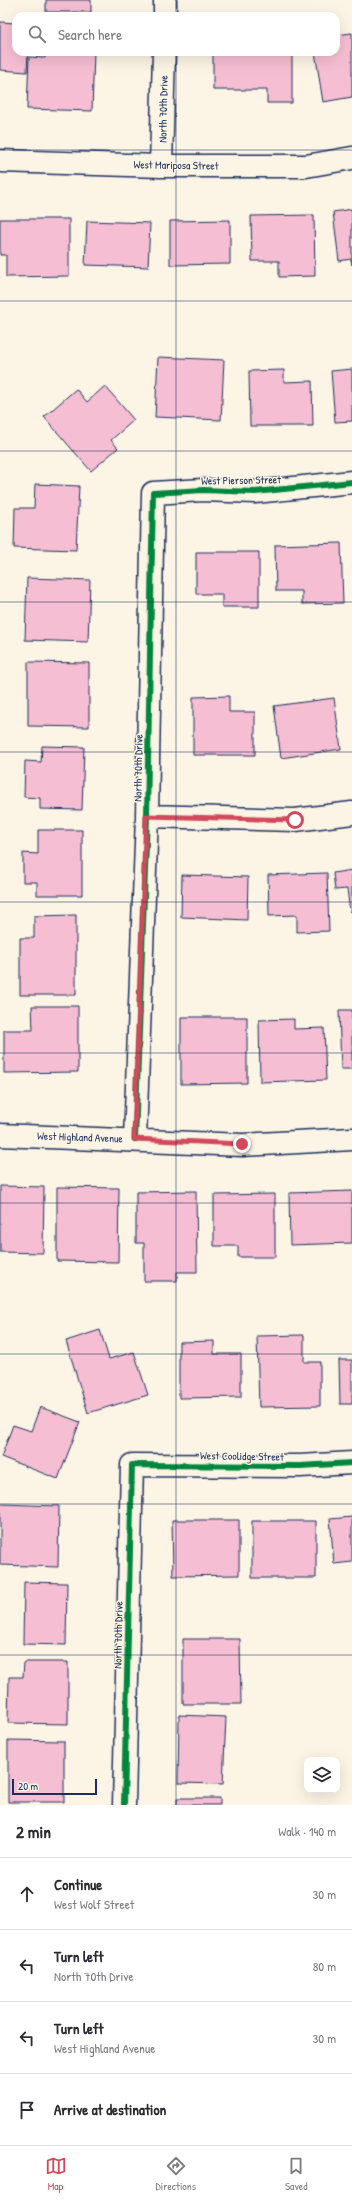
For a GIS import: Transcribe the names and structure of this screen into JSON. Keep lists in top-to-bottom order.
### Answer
{
  "streets": {
    "street": [
      "North 70th Drive",
      "West Mariposa Street",
      "West Pierson Street",
      "West Highland Avenue",
      "West Coolidge Street"
    ]
  },
  "crossings": [
    ["North 70th Drive", "West Mariposa Street"],
    ["North 70th Drive", "West Pierson Street"],
    ["North 70th Drive", "West Highland Avenue"],
    ["North 70th Drive", "West Coolidge Street"]
  ],
  "scale_bar": "20 m",
  "page": {
    "search": "Search here",
    "scale": "20 m",
    "heading": ["2 min", "Walk · 140 m"],
    "list": [
      ["Continue", "West Wolf Street", "30 m"],
      ["Turn left", "North 70th Drive", "80 m"],
      ["Turn left", "West Highland Avenue", "30 m"],
      "Arrive at destination"
    ],
    "nav": ["Map", "Directions", "Saved"]
  }
}
